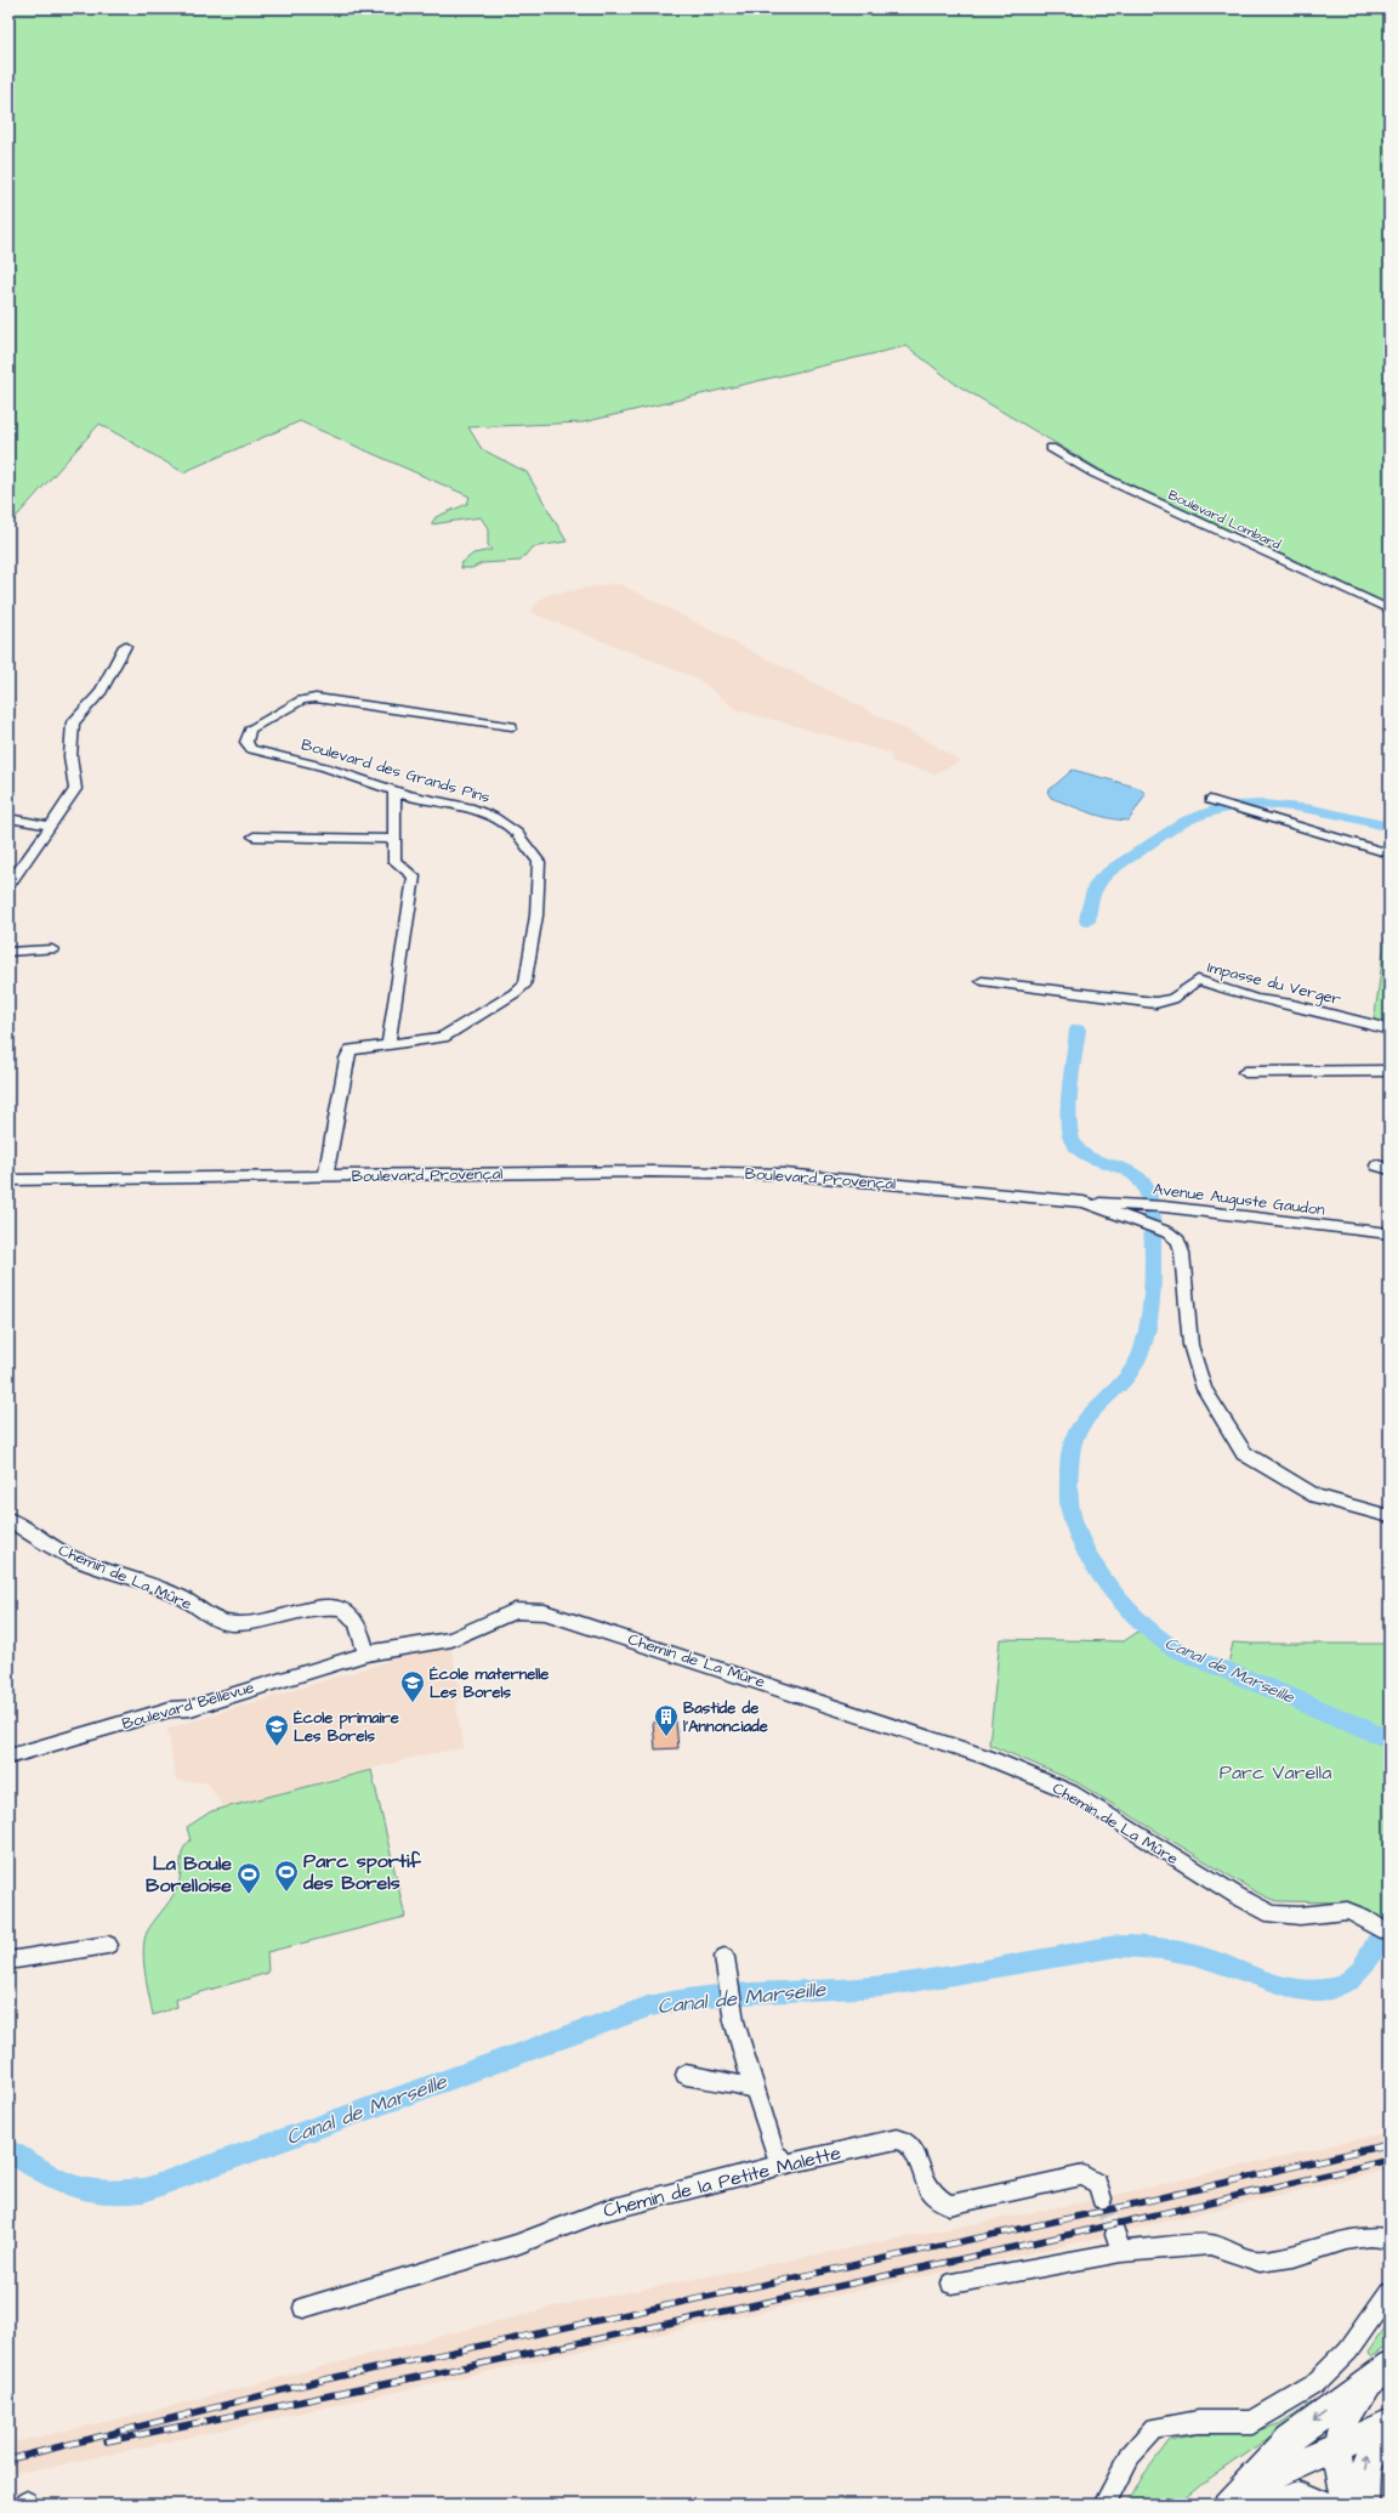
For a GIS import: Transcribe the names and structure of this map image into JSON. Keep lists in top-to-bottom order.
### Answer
{
  "streets": {
    "street": [
      "Boulevard Lombard",
      "Boulevard des Grands Pins",
      "Impasse du Verger",
      "Boulevard Provençal",
      "Avenue Auguste Gaudon",
      "Chemin de La Mûre",
      "Boulevard Bellevue",
      "Chemin de la Petite Malette"
    ]
  },
  "crossings": [
    ["Boulevard des Grands Pins", "Boulevard Provençal"],
    ["Boulevard Provençal", "Avenue Auguste Gaudon"],
    ["Chemin de La Mûre", "Boulevard Bellevue"]
  ],
  "water": ["Canal de Marseille"],
  "parks": ["Parc Varella"],
  "places": {
    "school or university": ["École maternelle Les Borels", "École primaire Les Borels"],
    "building": ["Bastide de l'Annonciade"],
    "sports": ["Parc sportif des Borels", "La Boule Borelloise"]
  }
}
